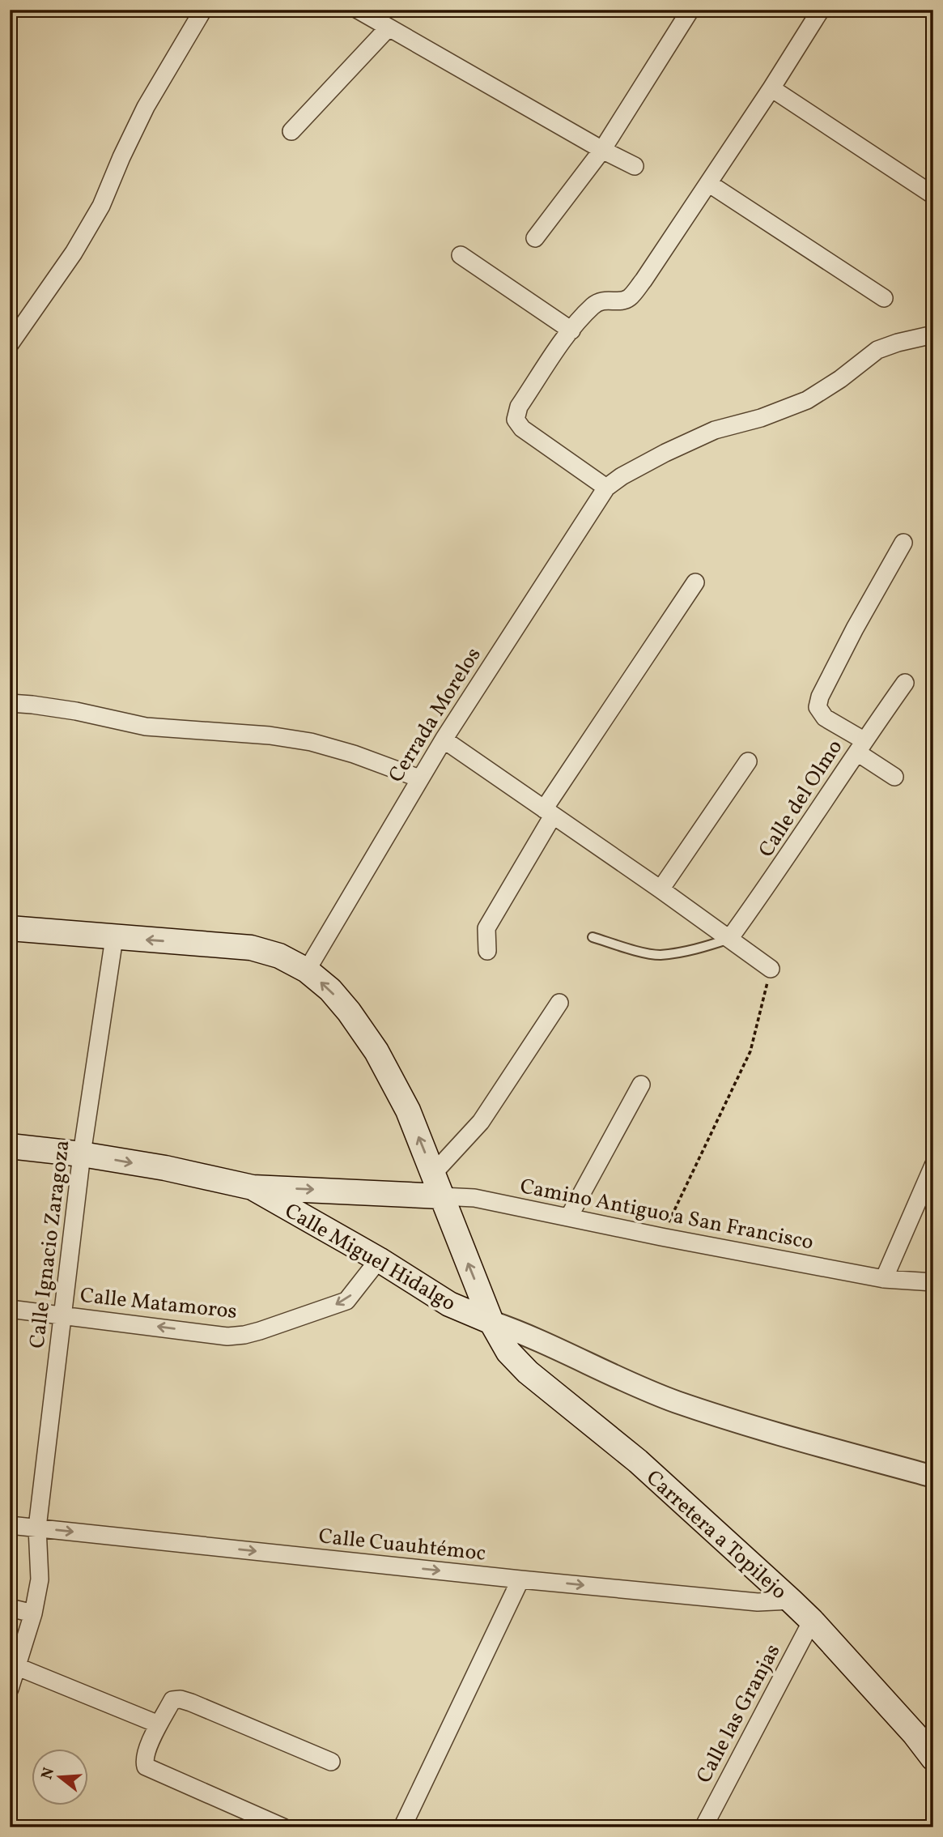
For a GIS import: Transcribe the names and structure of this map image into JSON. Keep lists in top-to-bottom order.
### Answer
{
  "streets": {
    "main road": ["Calle Miguel Hidalgo", "Carretera a Topilejo"],
    "street": [
      "Cerrada Morelos",
      "Calle del Olmo",
      "Camino Antiguo a San Francisco",
      "Calle Ignacio Zaragoza",
      "Calle Matamoros",
      "Calle Cuauhtémoc",
      "Calle las Granjas"
    ]
  },
  "crossings": [
    ["Cerrada Morelos", "Carretera a Topilejo"],
    ["Camino Antiguo a San Francisco", "Calle Miguel Hidalgo"],
    ["Camino Antiguo a San Francisco", "Carretera a Topilejo"],
    ["Calle Ignacio Zaragoza", "Calle Miguel Hidalgo"],
    ["Calle Ignacio Zaragoza", "Calle Matamoros"],
    ["Calle Ignacio Zaragoza", "Carretera a Topilejo"],
    ["Calle Ignacio Zaragoza", "Calle Cuauhtémoc"],
    ["Calle Miguel Hidalgo", "Calle Matamoros"],
    ["Calle Miguel Hidalgo", "Carretera a Topilejo"],
    ["Carretera a Topilejo", "Calle Cuauhtémoc"],
    ["Carretera a Topilejo", "Calle las Granjas"]
  ],
  "one_way": ["Calle Matamoros", "Carretera a Topilejo", "Calle Cuauhtémoc"],
  "north": "left"
}
